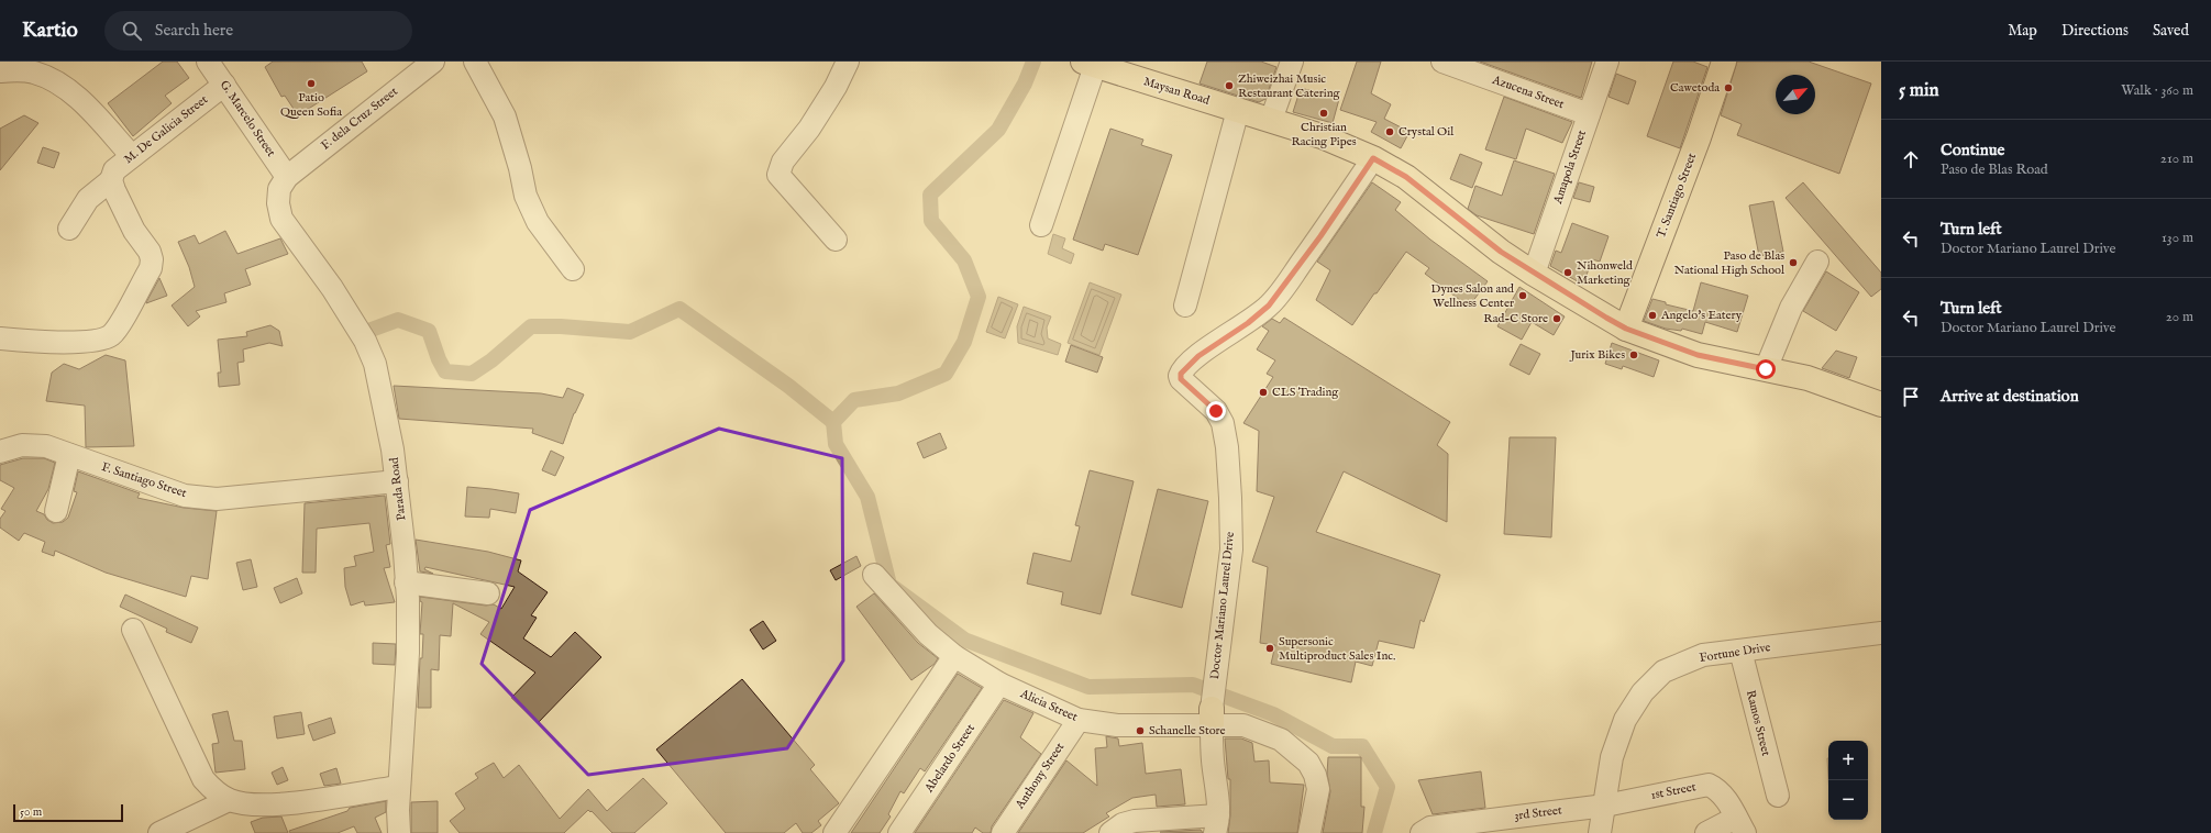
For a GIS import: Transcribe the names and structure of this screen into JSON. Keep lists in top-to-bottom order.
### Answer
{
  "streets": {
    "main road": ["Maysan Road", "T. Santiago Street"],
    "street": [
      "Azucena Street",
      "G. Marcelo Street",
      "F. dela Cruz Street",
      "M. De Galicia Street",
      "Amapola Street",
      "F. Santiago Street",
      "Parada Road",
      "Doctor Mariano Laurel Drive",
      "Fortune Drive",
      "Alicia Street",
      "Ramos Street",
      "Abelardo Street",
      "Anthony Street",
      "1st Street",
      "3rd Street"
    ]
  },
  "crossings": [
    ["Maysan Road", "Amapola Street"],
    ["Maysan Road", "T. Santiago Street"],
    ["Maysan Road", "Doctor Mariano Laurel Drive"],
    ["Azucena Street", "Amapola Street"],
    ["G. Marcelo Street", "F. dela Cruz Street"],
    ["G. Marcelo Street", "M. De Galicia Street"],
    ["G. Marcelo Street", "Parada Road"],
    ["F. dela Cruz Street", "Parada Road"],
    ["F. Santiago Street", "Parada Road"],
    ["Doctor Mariano Laurel Drive", "Alicia Street"],
    ["Fortune Drive", "Ramos Street"],
    ["Fortune Drive", "1st Street"],
    ["Fortune Drive", "3rd Street"],
    ["Alicia Street", "Abelardo Street"],
    ["Alicia Street", "Anthony Street"],
    ["1st Street", "3rd Street"]
  ],
  "places": [
    "Patio Queen Sofia",
    "Zhiweizhai Music Restaurant Catering",
    "Cawetoda",
    "Christian Racing Pipes",
    "Crystal Oil",
    "Paso de Blas National High School",
    "Nihonweld Marketing",
    "Dynes Salon and Wellness Center",
    "Angelo's Eatery",
    "Rad-C Store",
    "Jurix Bikes",
    "CLS Trading",
    "Supersonic Multiproduct Sales Inc.",
    "Schanelle Store"
  ],
  "scale_bar": "50 m",
  "north": "top right",
  "page": {
    "header": "Kartio",
    "search": "Search here",
    "nav": ["Map", "Directions", "Saved"],
    "heading": ["5 min", "Walk · 360 m"],
    "list": [
      ["Continue", "Paso de Blas Road", "210 m"],
      ["Turn left", "Doctor Mariano Laurel Drive", "130 m"],
      ["Turn left", "Doctor Mariano Laurel Drive", "20 m"],
      "Arrive at destination"
    ],
    "map_buttons": ["+", "−"],
    "scale": "50 m"
  }
}
